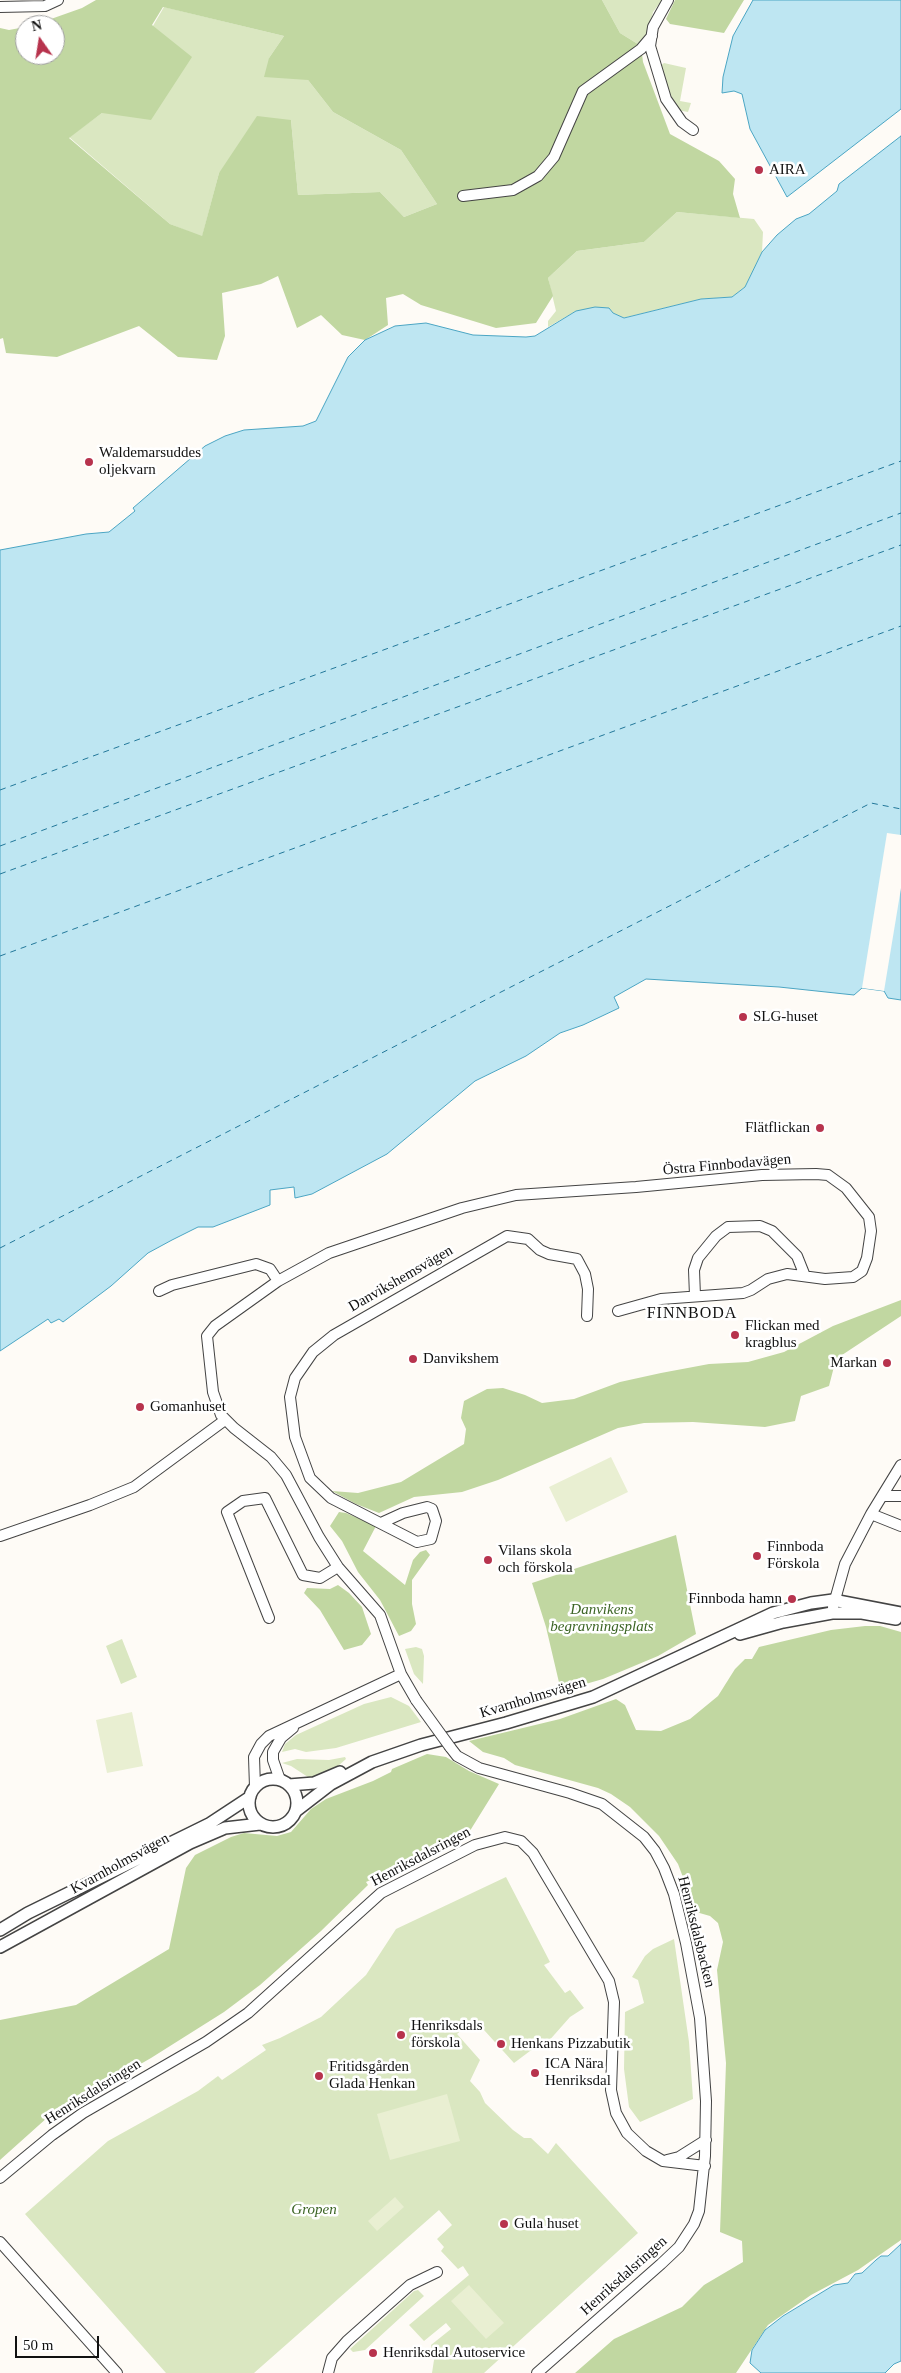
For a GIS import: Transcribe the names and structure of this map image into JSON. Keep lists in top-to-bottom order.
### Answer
{
  "streets": {
    "street": [
      "Östra Finnbodavägen",
      "Danvikshemsvägen",
      "Kvarnholmsvägen",
      "Henriksdalsringen",
      "Henriksdalsbacken"
    ]
  },
  "crossings": [
    ["Henriksdalsringen", "Henriksdalsbacken"]
  ],
  "districts": ["FINNBODA"],
  "parks": ["Danvikens begravningsplats", "Gropen"],
  "places": [
    "AIRA",
    "Waldemarsuddes oljekvarn",
    "SLG-huset",
    "Flätflickan",
    "Flickan med kragblus",
    "Danvikshem",
    "Markan",
    "Gomanhuset",
    "Finnboda Förskola",
    "Vilans skola och förskola",
    "Finnboda hamn",
    "Henriksdals förskola",
    "Henkans Pizzabutik",
    "ICA Nära Henriksdal",
    "Fritidsgården Glada Henkan",
    "Gula huset",
    "Henriksdal Autoservice"
  ],
  "scale_bar": "50 m",
  "north": "top"
}
